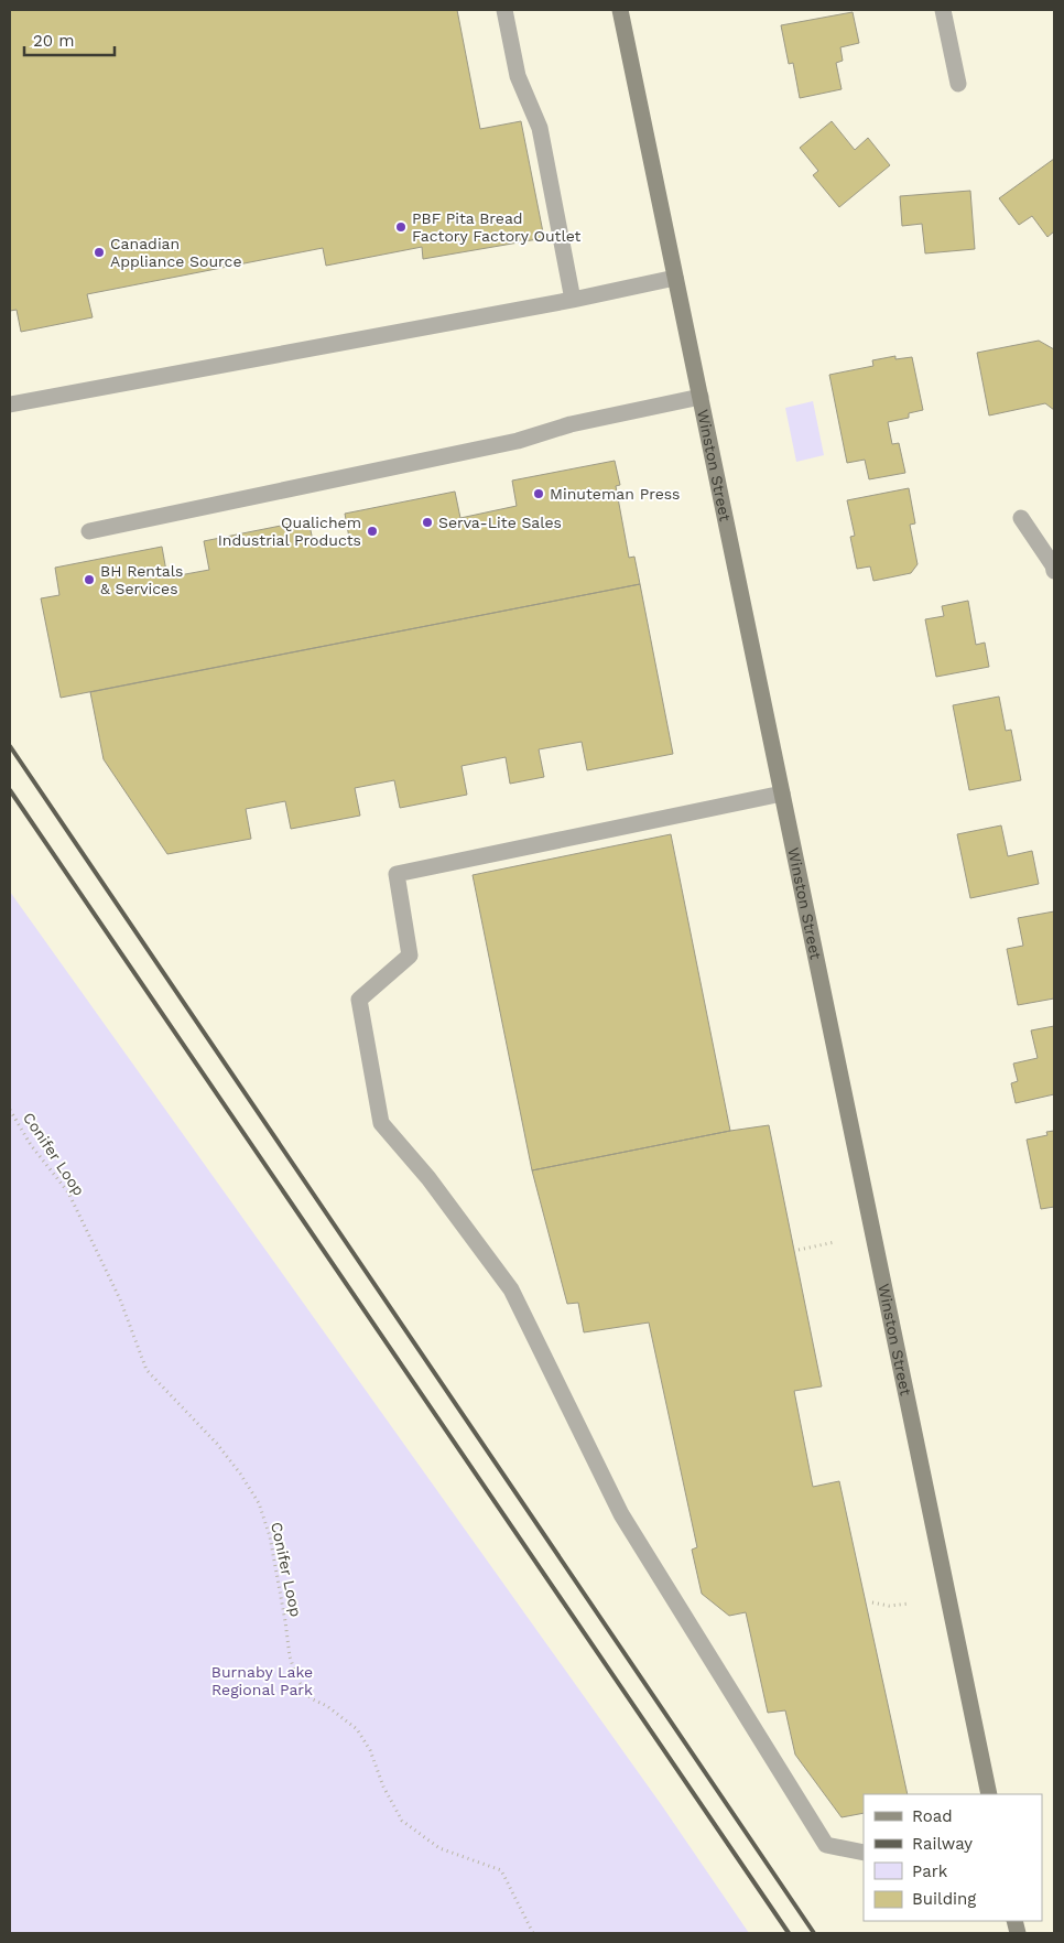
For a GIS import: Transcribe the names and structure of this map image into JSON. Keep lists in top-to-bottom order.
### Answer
{
  "streets": {
    "street": ["Winston Street"],
    "path": ["Conifer Loop"]
  },
  "parks": ["Burnaby Lake Regional Park"],
  "places": [
    "PBF Pita Bread Factory Factory Outlet",
    "Canadian Appliance Source",
    "Minuteman Press",
    "Serva-Lite Sales",
    "Qualichem Industrial Products",
    "BH Rentals & Services"
  ],
  "legend": [
    "Road",
    "Railway",
    "Park",
    "Building"
  ],
  "scale_bar": "20 m"
}
